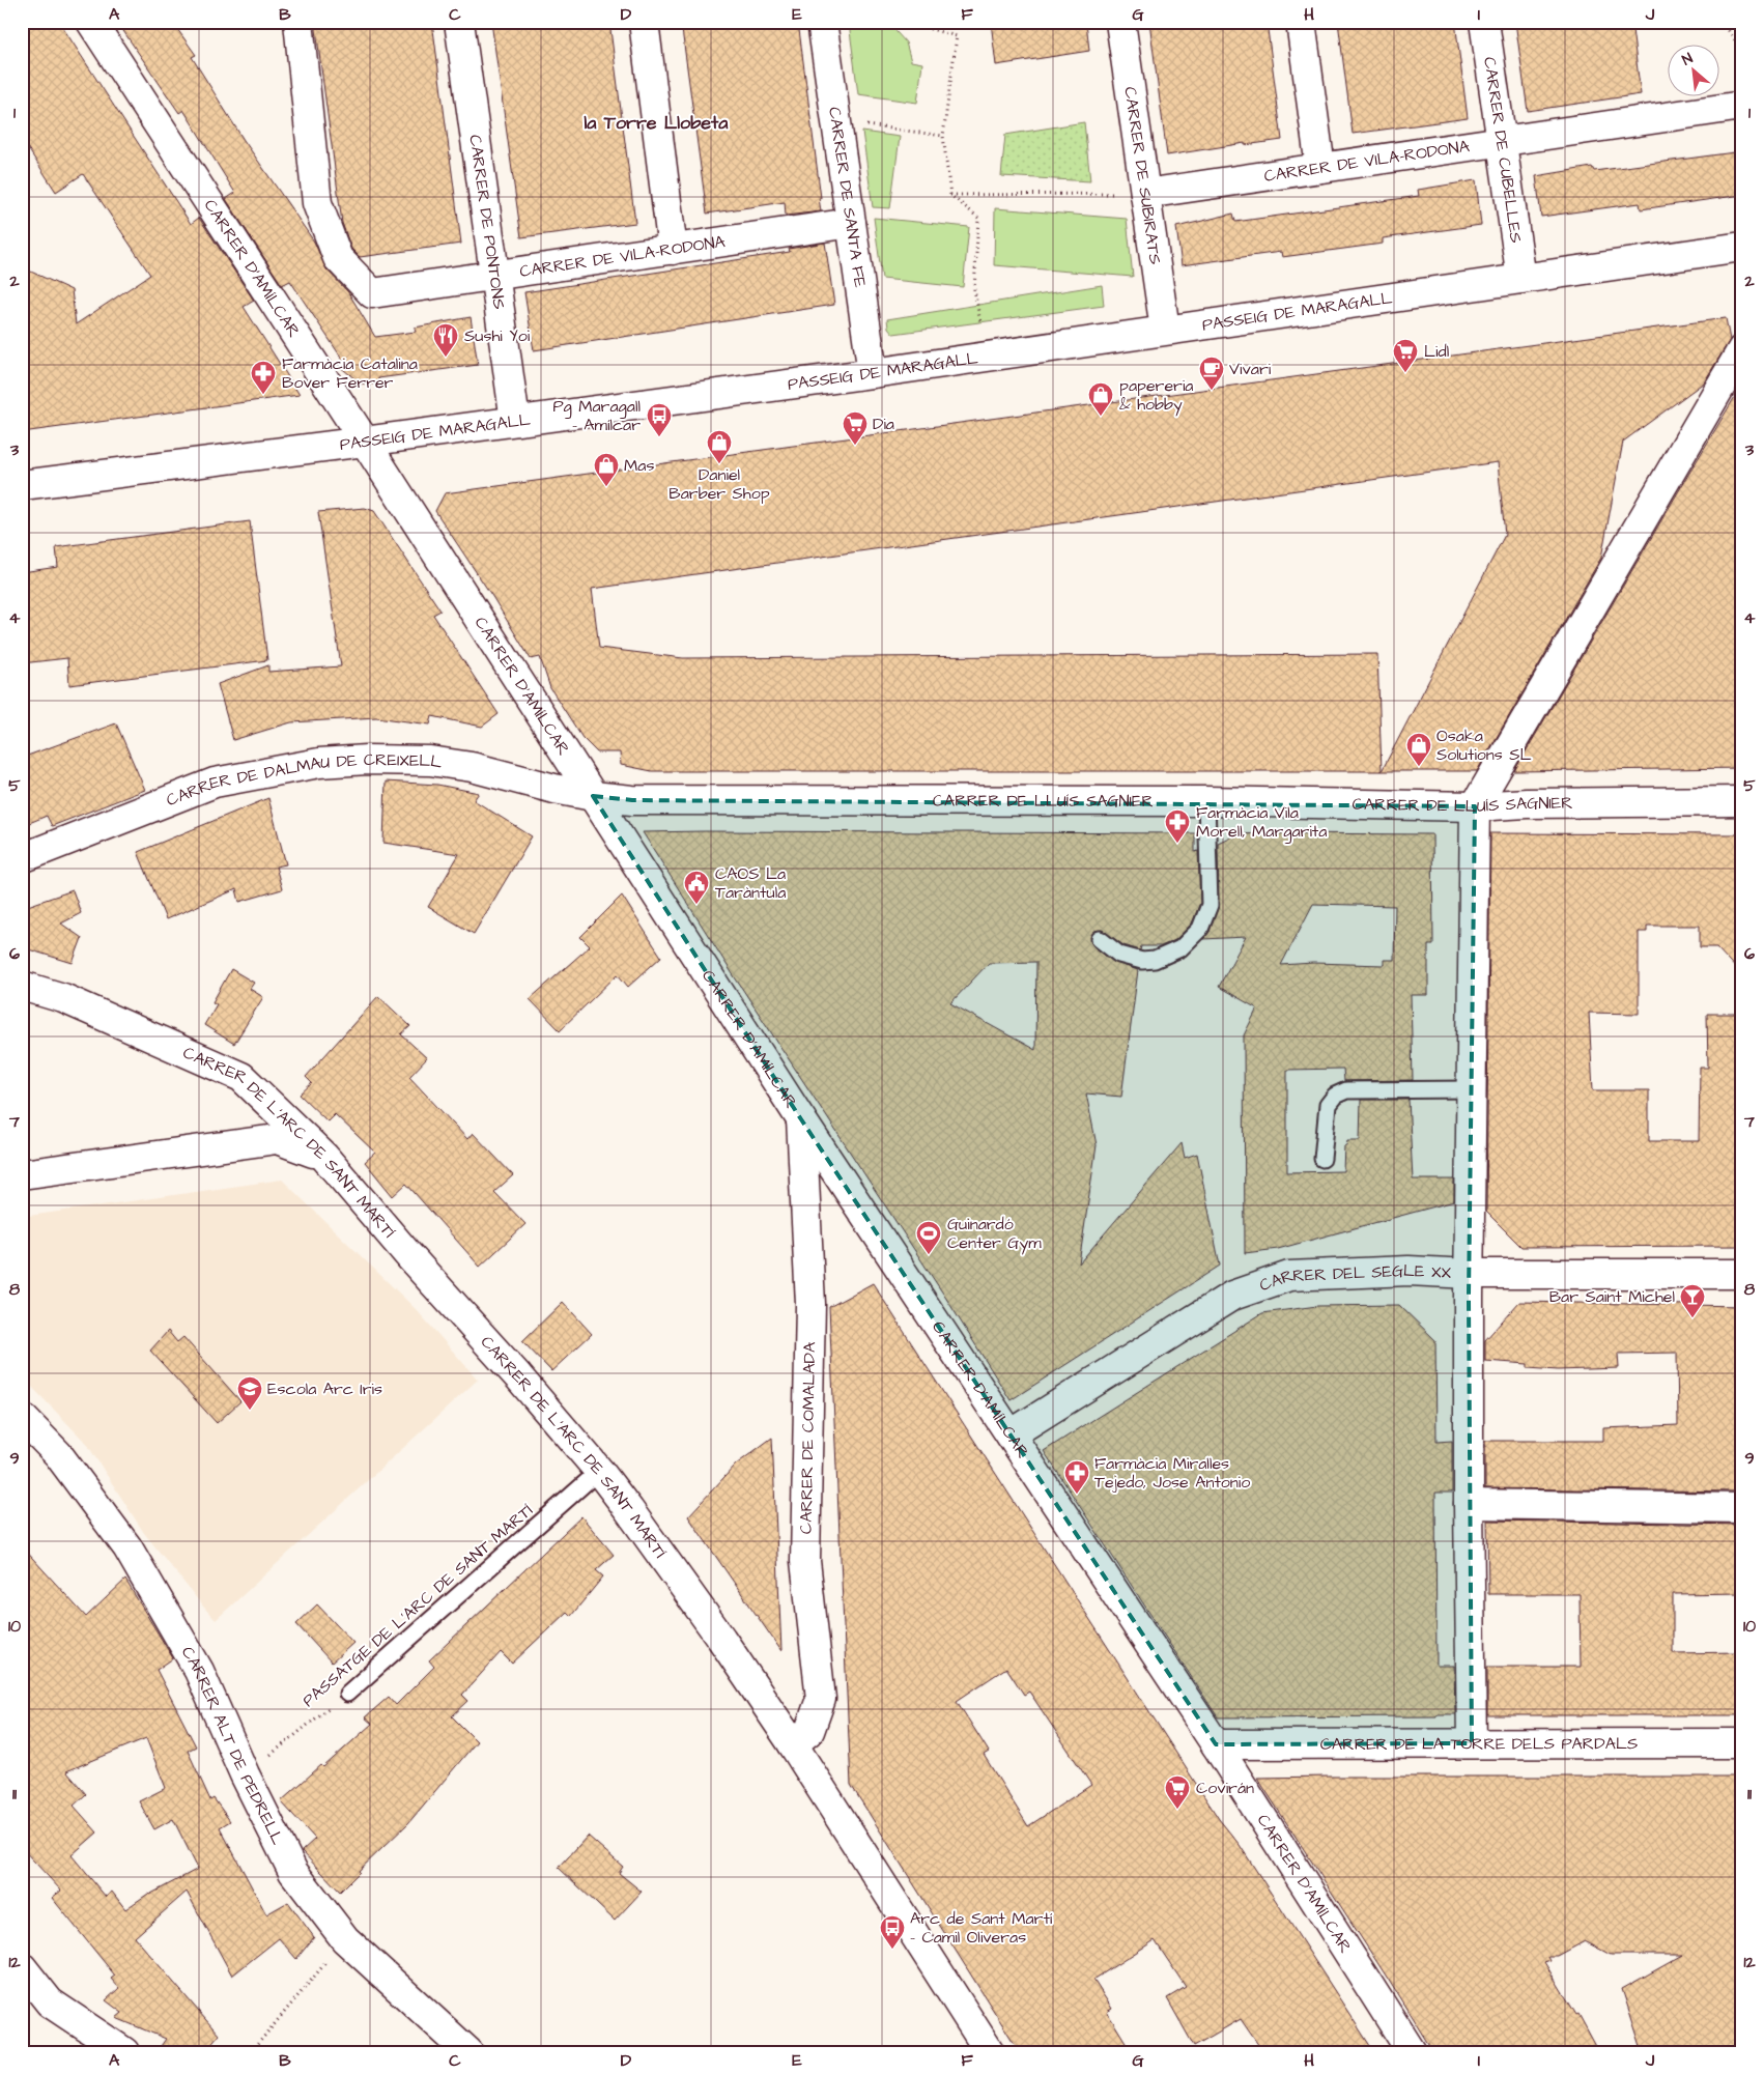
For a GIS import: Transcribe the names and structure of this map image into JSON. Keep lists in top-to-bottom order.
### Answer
{
  "streets": {
    "street": [
      "CARRER DE CUBELLES",
      "CARRER DE VILA-RODONA",
      "CARRER DE SUBIRATS",
      "CARRER DE SANTA FE",
      "CARRER DE PONTONS",
      "CARRER D'AMÍLCAR",
      "PASSEIG DE MARAGALL",
      "CARRER DE DALMAU DE CREIXELL",
      "CARRER DE LLUÍS SAGNIER",
      "CARRER DE L'ARC DE SANT MARTÍ",
      "CARRER DEL SEGLE XX",
      "CARRER DE COMALADA",
      "CARRER DE LA TORRE DELS PARDALS",
      "CARRER ALT DE PEDRELL"
    ],
    "lane": ["PASSATGE DE L'ARC DE SANT MARTÍ"]
  },
  "crossings": [
    ["CARRER DE CUBELLES", "CARRER DE VILA-RODONA"],
    ["CARRER DE CUBELLES", "PASSEIG DE MARAGALL"],
    ["CARRER DE VILA-RODONA", "CARRER DE SUBIRATS"],
    ["CARRER DE VILA-RODONA", "CARRER DE SANTA FE"],
    ["CARRER DE VILA-RODONA", "CARRER DE PONTONS"],
    ["CARRER DE SUBIRATS", "PASSEIG DE MARAGALL"],
    ["CARRER DE SANTA FE", "PASSEIG DE MARAGALL"],
    ["CARRER DE PONTONS", "PASSEIG DE MARAGALL"],
    ["CARRER D'AMÍLCAR", "PASSEIG DE MARAGALL"],
    ["CARRER D'AMÍLCAR", "CARRER DE DALMAU DE CREIXELL"],
    ["CARRER D'AMÍLCAR", "CARRER DE LLUÍS SAGNIER"],
    ["CARRER D'AMÍLCAR", "CARRER DEL SEGLE XX"],
    ["CARRER D'AMÍLCAR", "CARRER DE COMALADA"],
    ["CARRER D'AMÍLCAR", "CARRER DE LA TORRE DELS PARDALS"],
    ["CARRER DE DALMAU DE CREIXELL", "CARRER DE LLUÍS SAGNIER"],
    ["CARRER DE L'ARC DE SANT MARTÍ", "CARRER DE COMALADA"],
    ["CARRER DE L'ARC DE SANT MARTÍ", "PASSATGE DE L'ARC DE SANT MARTÍ"]
  ],
  "districts": ["la Torre Llobeta"],
  "places": {
    "restaurant": ["Sushi Yoi"],
    "supermarket": ["Lidl", "Dia", "Covirán"],
    "cafe": ["Vivari"],
    "pharmacy": ["Farmàcia Catalina Bover Ferrer", "Farmàcia Vila Morell, Margarita", "Farmàcia Miralles Tejedo, Jose Antonio"],
    "shop": [
      "papereria & hobby",
      "Daniel Barber Shop",
      "Mas",
      "Osaka Solutions SL"
    ],
    "bus stop": ["Pg Maragall - Amílcar", "Arc de Sant Martí - Camil Oliveras"],
    "public building": ["CAOS La Taràntula"],
    "sports": ["Guinardó Center Gym"],
    "bar": ["Bar Saint Michel"],
    "school or university": ["Escola Arc Iris"]
  },
  "north": "top left",
  "grid": {
    "columns": [
      "A",
      "B",
      "C",
      "D",
      "E",
      "F",
      "G",
      "H",
      "I",
      "J"
    ],
    "rows": [
      "1",
      "2",
      "3",
      "4",
      "5",
      "6",
      "7",
      "8",
      "9",
      "10",
      "11",
      "12"
    ]
  }
}
